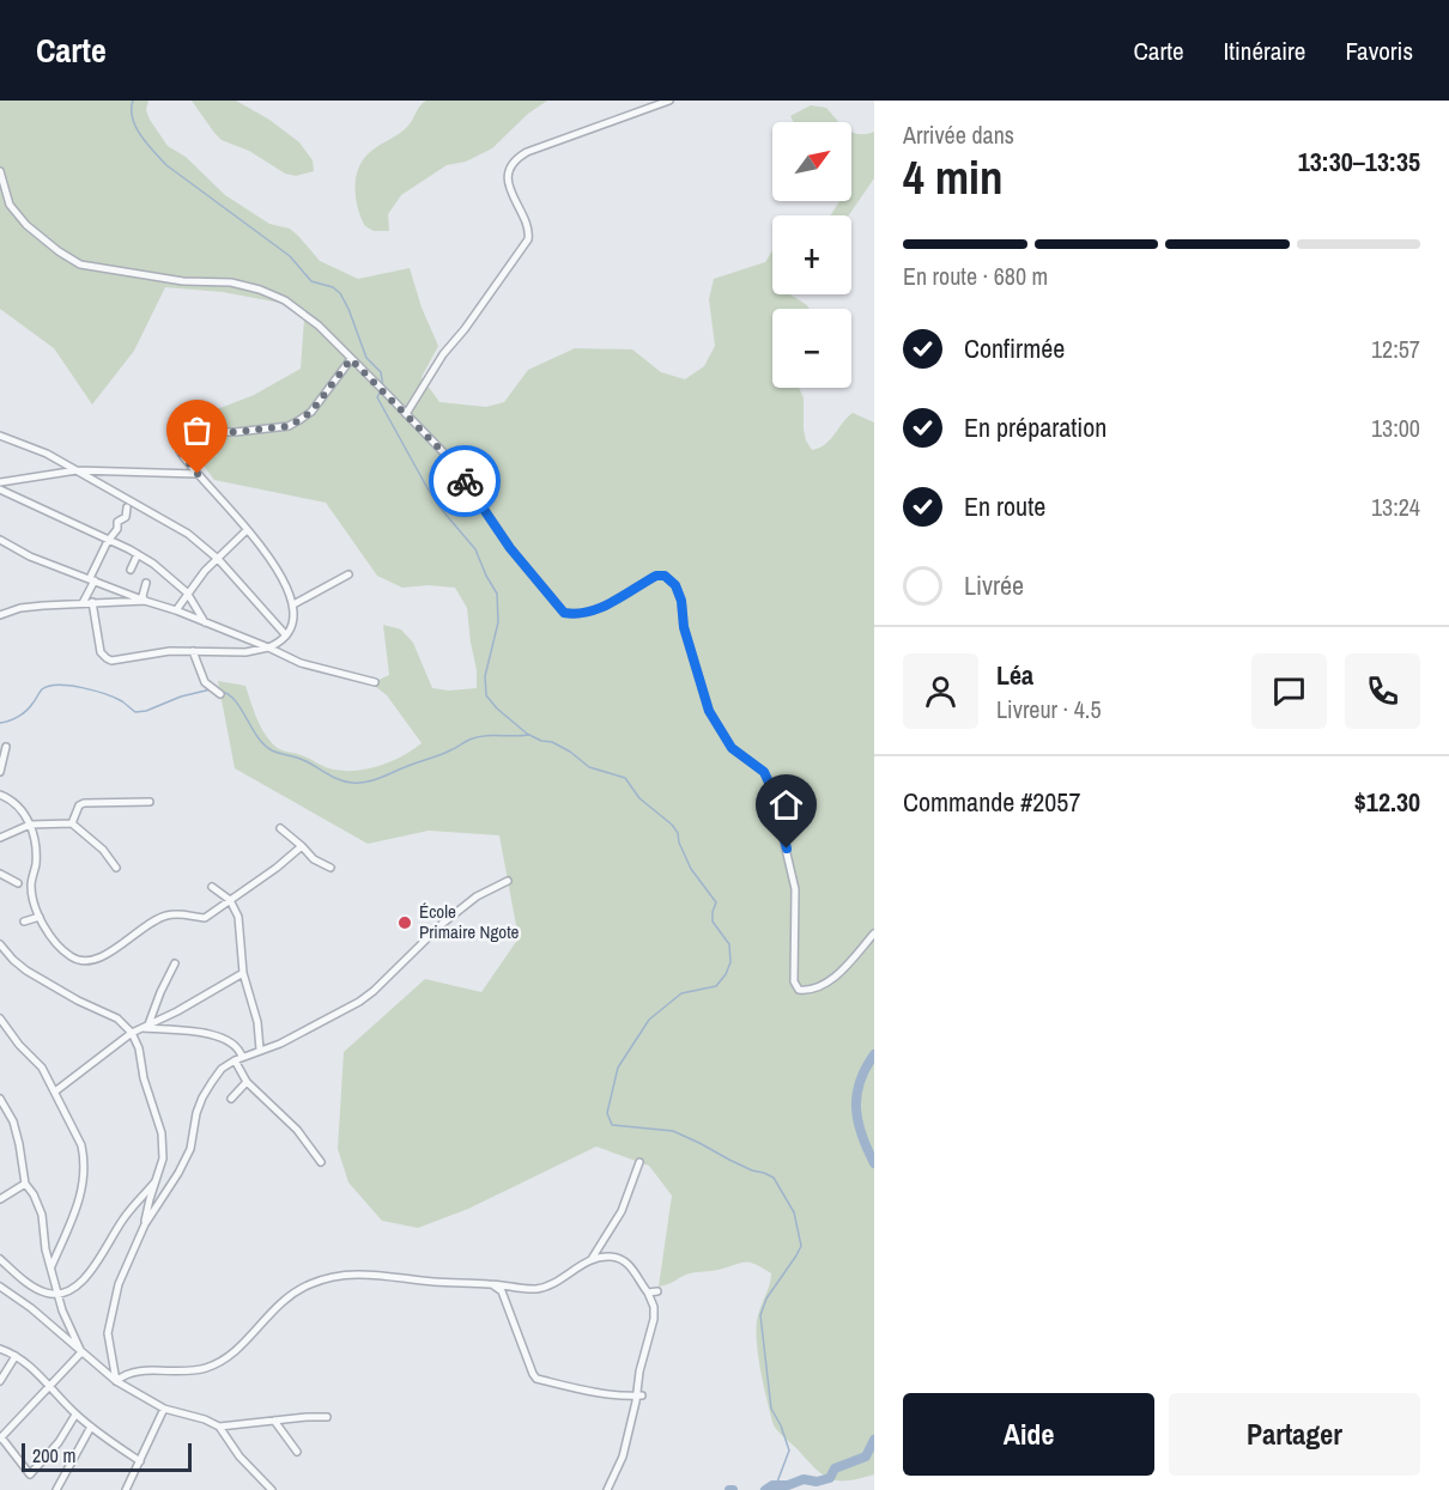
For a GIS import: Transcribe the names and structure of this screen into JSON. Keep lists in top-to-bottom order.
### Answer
{
  "places": ["École Primaire Ngote"],
  "scale_bar": "200 m",
  "north": "top right",
  "page": {
    "header": "Carte",
    "nav": ["Carte", "Itinéraire", "Favoris"],
    "heading": ["4 min", "Arrivée dans", "13:30–13:35"],
    "panel": [
      "Léa",
      "Livreur · 4.5",
      "Commande #2057",
      "$12.30"
    ],
    "map_buttons": ["+", "−"],
    "bar": "En route · 680 m",
    "list": [
      ["Confirmée", "12:57"],
      ["En préparation", "13:00"],
      ["En route", "13:24"],
      "Livrée"
    ],
    "buttons": ["Aide", "Partager"],
    "scale": "200 m"
  }
}
